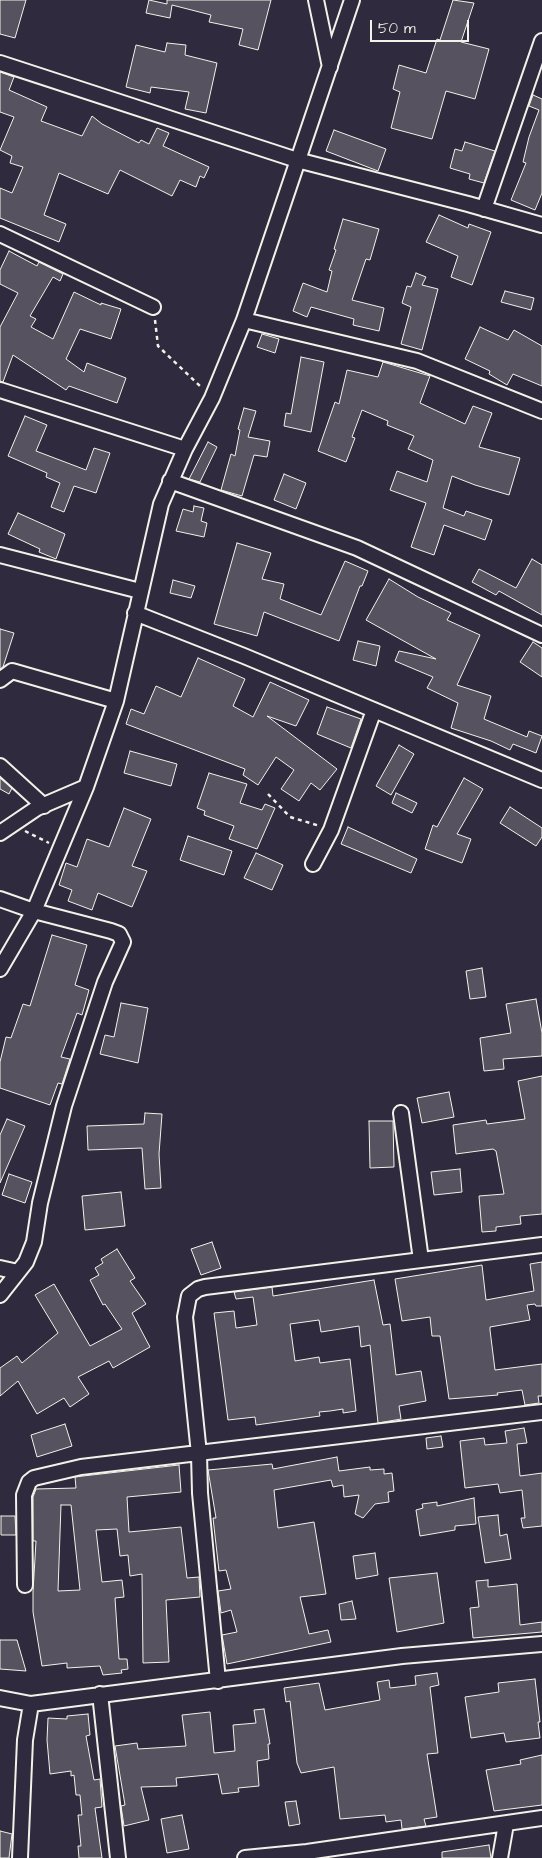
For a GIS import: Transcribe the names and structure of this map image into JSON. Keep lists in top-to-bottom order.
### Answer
{
  "scale_bar": "50 m"
}
